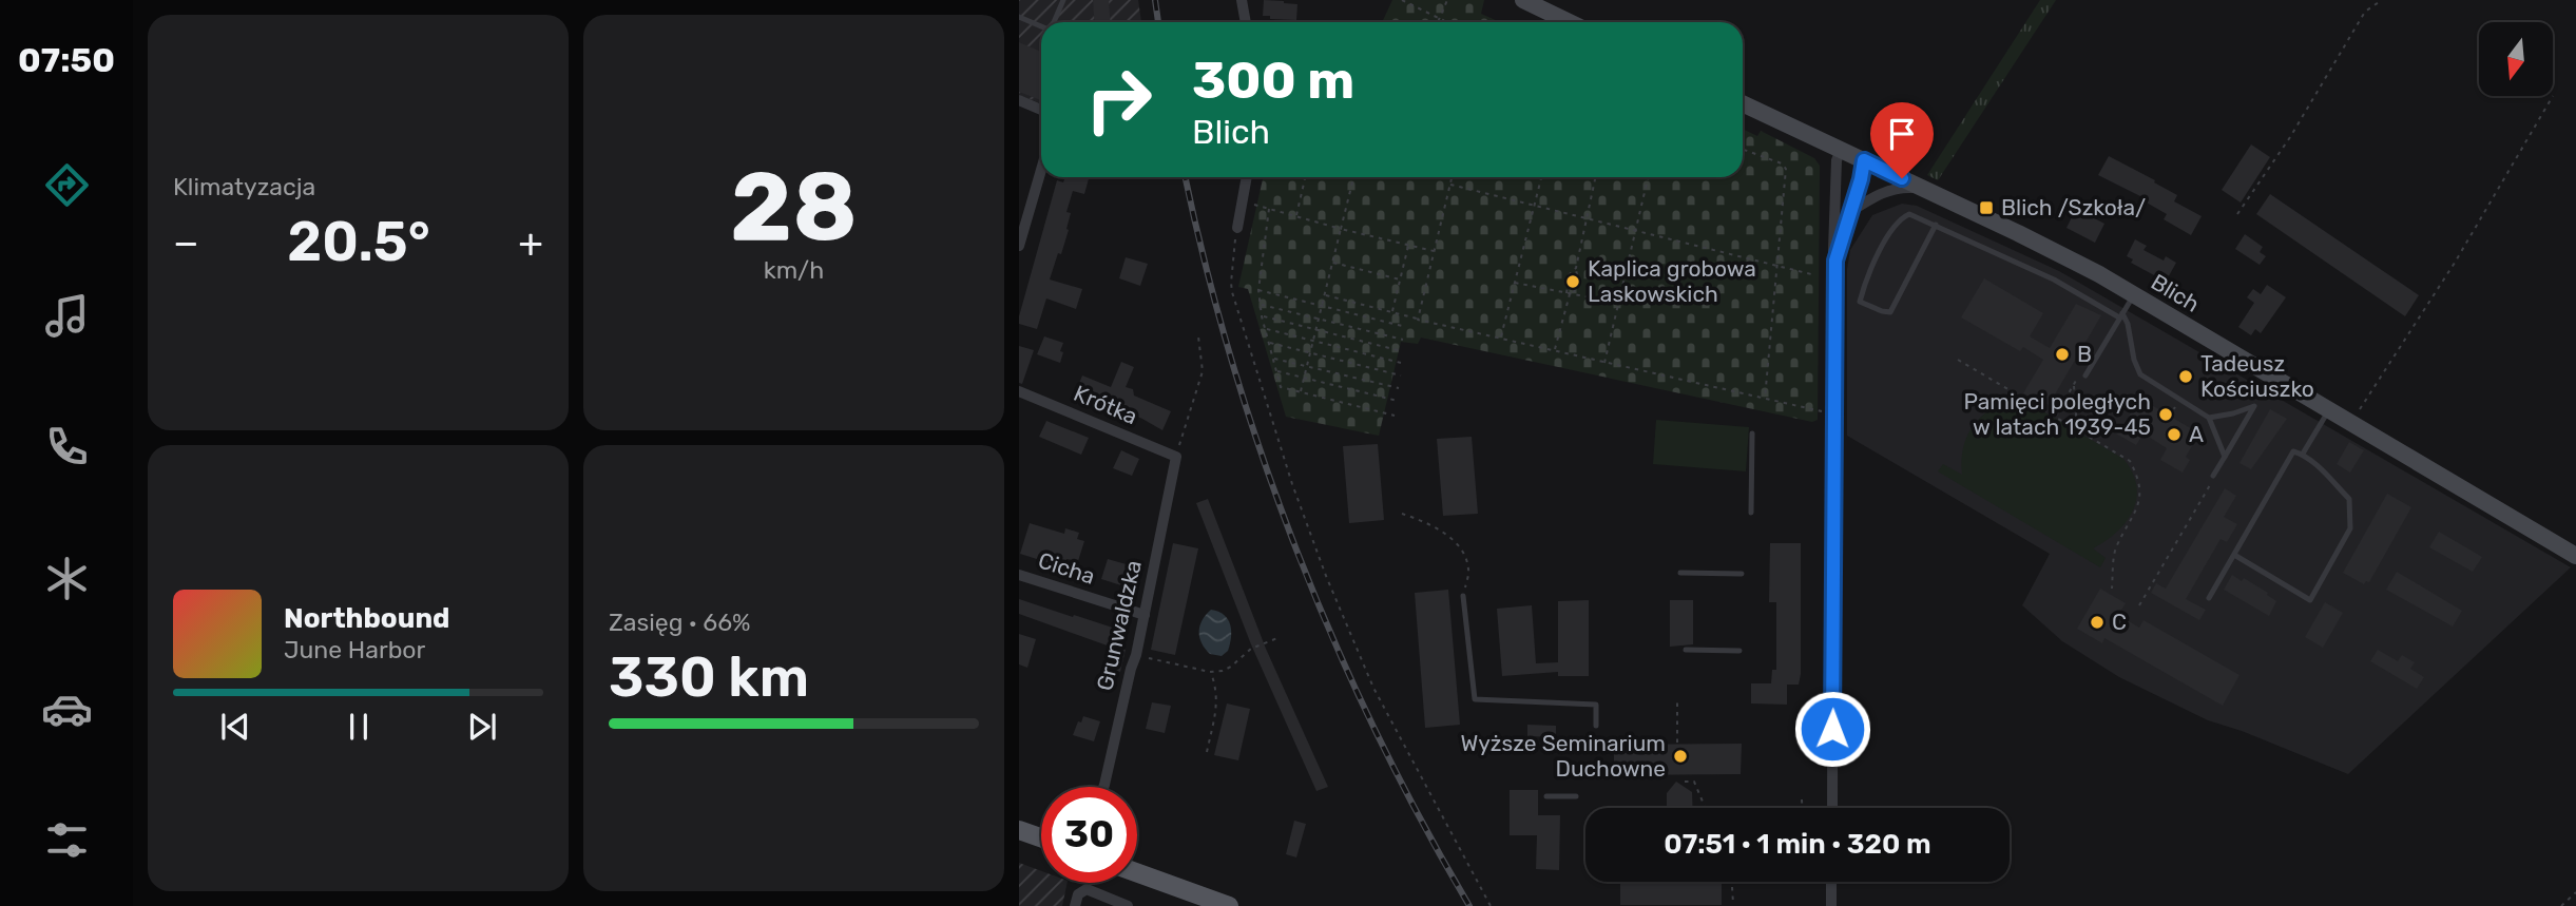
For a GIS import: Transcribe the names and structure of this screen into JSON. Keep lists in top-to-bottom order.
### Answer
{
  "streets": {
    "street": [
      "Blich",
      "Krótka",
      "Cicha",
      "Grunwaldzka"
    ]
  },
  "crossings": [
    ["Krótka", "Grunwaldzka"],
    ["Cicha", "Grunwaldzka"]
  ],
  "places": {
    "transit": ["Blich /Szkoła/"],
    "other": [
      "Kaplica grobowa Laskowskich",
      "B",
      "Tadeusz Kościuszko",
      "Pamięci poległych w latach 1939-45",
      "A",
      "C",
      "Wyższe Seminarium Duchowne"
    ]
  },
  "north": "bottom",
  "page": {
    "tabs": "07:50",
    "tile": [
      "Klimatyzacja",
      ["28", "km/h"],
      ["Zasięg · 66%", "330 km"]
    ],
    "turn": ["300 m", "Blich"],
    "heat": ["−", "20.5°", "+"],
    "song": ["Northbound", "June Harbor"],
    "limit": "30",
    "trip": "07:51 · 1 min · 320 m"
  }
}
